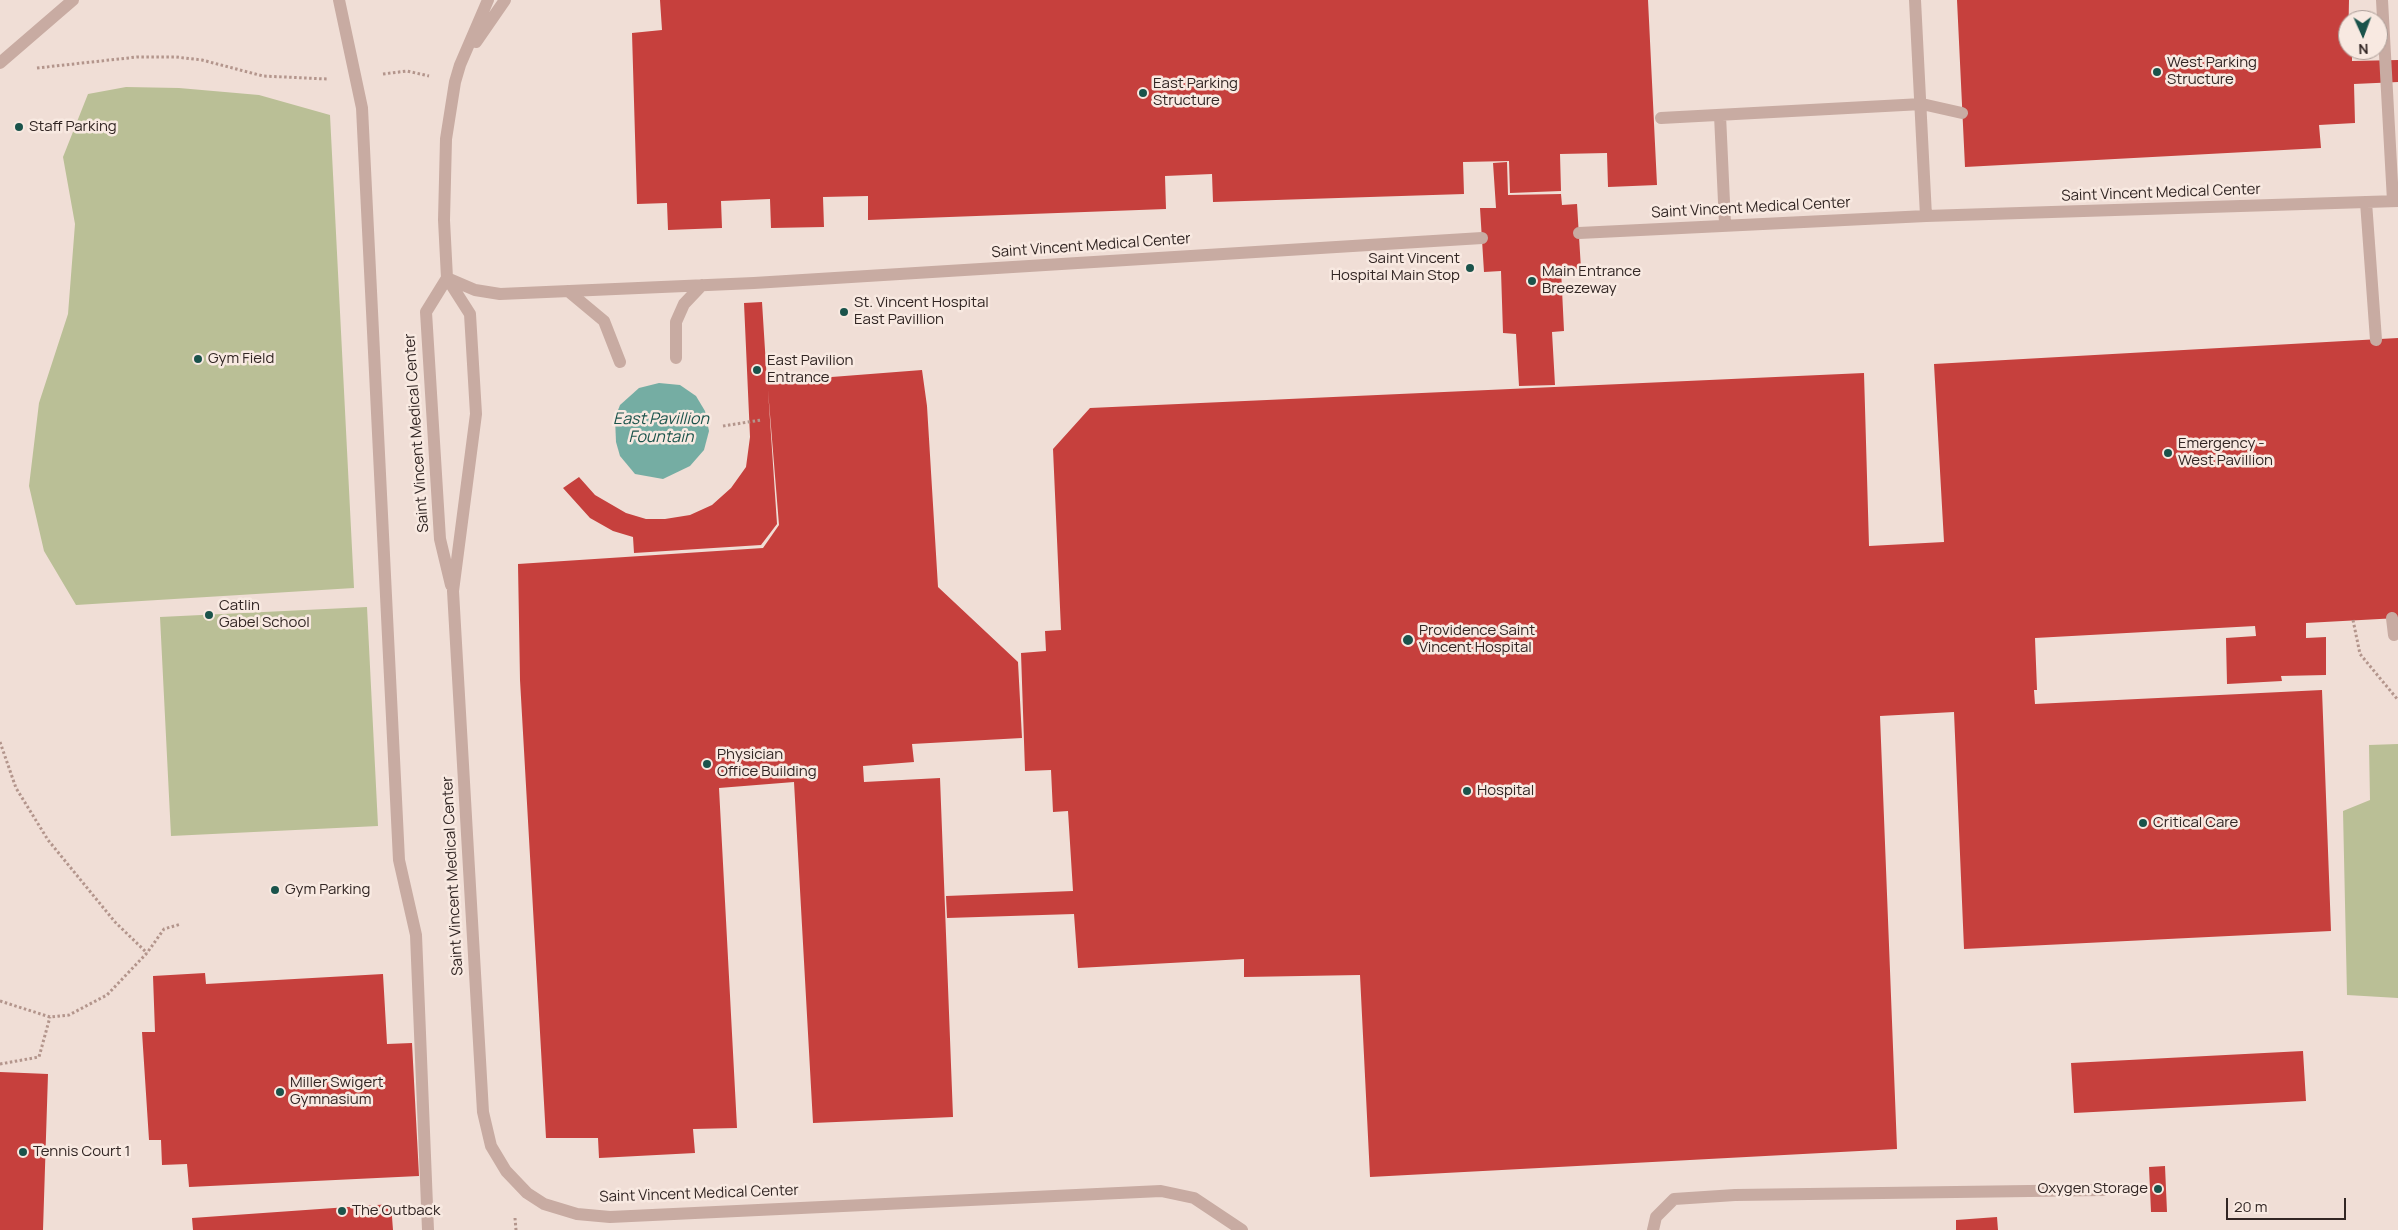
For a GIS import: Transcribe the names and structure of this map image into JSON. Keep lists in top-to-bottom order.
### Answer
{
  "streets": {
    "lane": ["Saint Vincent Medical Center"]
  },
  "water": ["East Pavillion Fountain"],
  "places": [
    "West Parking Structure",
    "East Parking Structure",
    "Staff Parking",
    "Saint Vincent Hospital Main Stop",
    "Main Entrance Breezeway",
    "St. Vincent Hospital East Pavillion",
    "Gym Field",
    "East Pavilion Entrance",
    "Emergency - West Pavillion",
    "Catlin Gabel School",
    "Providence Saint Vincent Hospital",
    "Physician Office Building",
    "Hospital",
    "Critical Care",
    "Gym Parking",
    "Miller Swigert Gymnasium",
    "Tennis Court 1",
    "Oxygen Storage",
    "The Outback"
  ],
  "scale_bar": "20 m",
  "north": "bottom"
}
